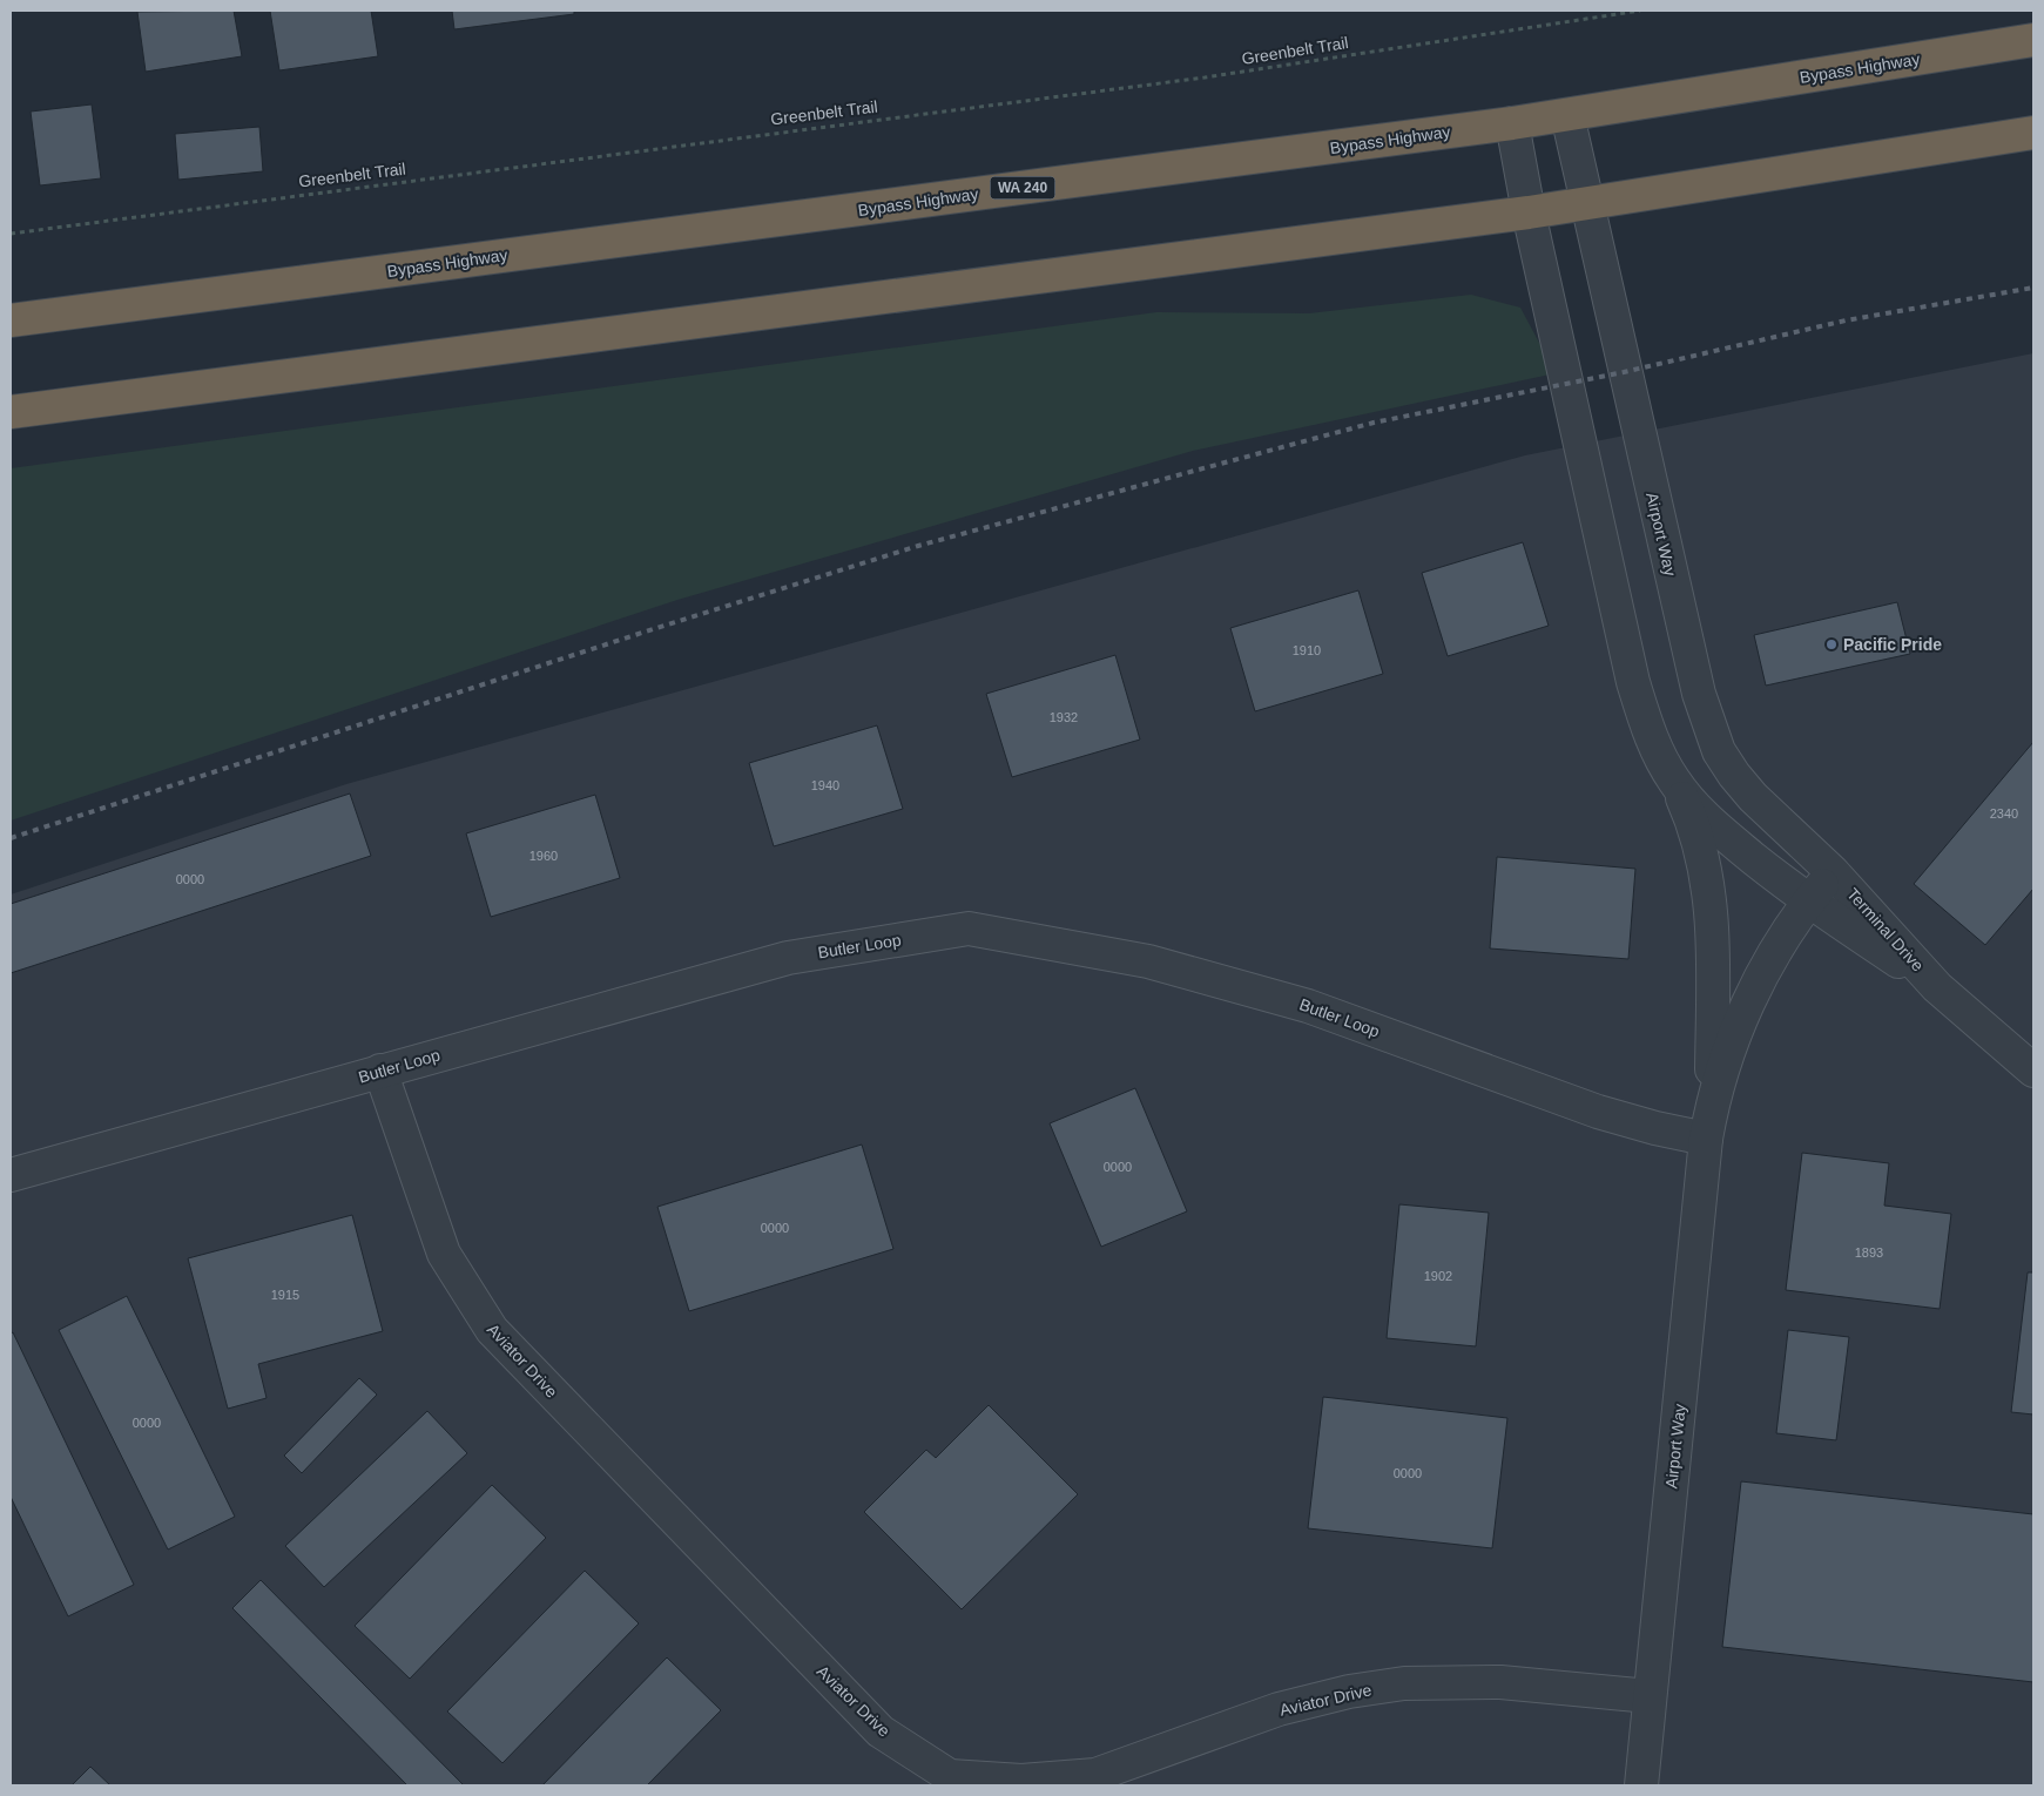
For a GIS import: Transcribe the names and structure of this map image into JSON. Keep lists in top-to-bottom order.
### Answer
{
  "streets": {
    "highway": ["Bypass Highway", "WA 240"],
    "street": [
      "Airport Way",
      "Terminal Drive",
      "Butler Loop",
      "Aviator Drive"
    ],
    "path": ["Greenbelt Trail"]
  },
  "crossings": [
    ["Bypass Highway", "Airport Way"],
    ["Airport Way", "Terminal Drive"],
    ["Airport Way", "Butler Loop"],
    ["Airport Way", "Aviator Drive"],
    ["Butler Loop", "Aviator Drive"]
  ],
  "places": ["Pacific Pride"],
  "house_numbers": [
    "1910",
    "1932",
    "1940",
    "2340",
    "1960",
    "0000",
    "0000",
    "0000",
    "1893",
    "1902",
    "1915",
    "0000",
    "0000"
  ]
}
